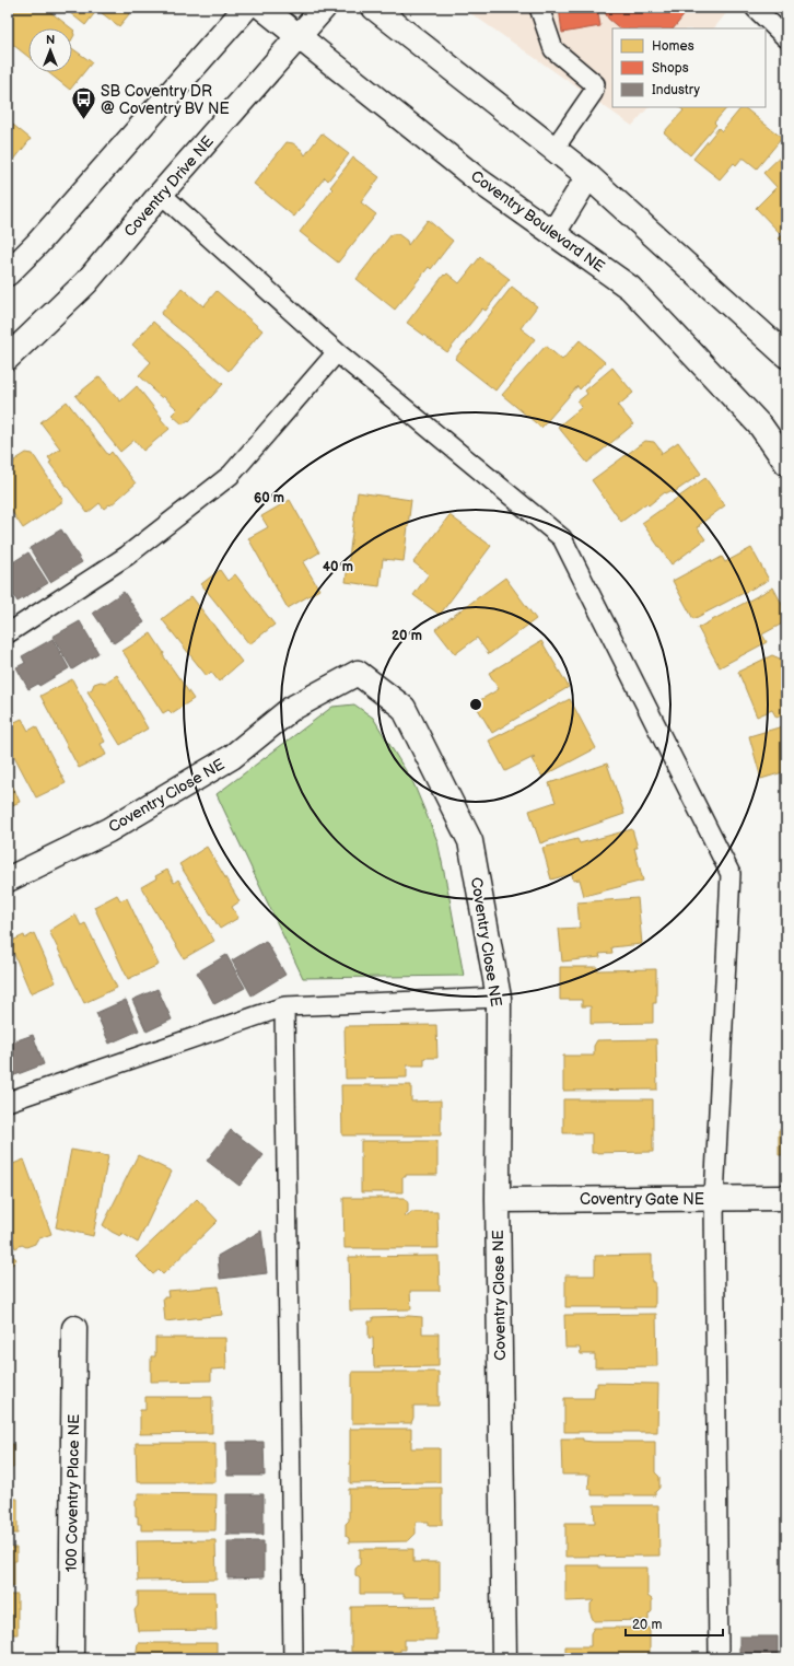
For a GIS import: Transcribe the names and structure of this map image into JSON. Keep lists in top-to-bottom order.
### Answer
{
  "streets": {
    "street": [
      "Coventry Drive NE",
      "Coventry Boulevard NE",
      "Coventry Close NE",
      "Coventry Gate NE",
      "100 Coventry Place NE"
    ]
  },
  "crossings": [
    ["Coventry Drive NE", "Coventry Boulevard NE"],
    ["Coventry Close NE", "Coventry Gate NE"]
  ],
  "places": {
    "bus stop": ["SB Coventry DR @ Coventry BV NE"]
  },
  "legend": ["Homes", "Shops", "Industry"],
  "scale_bar": "20 m",
  "north": "top",
  "rings": ["60 m", "40 m", "20 m"]
}
